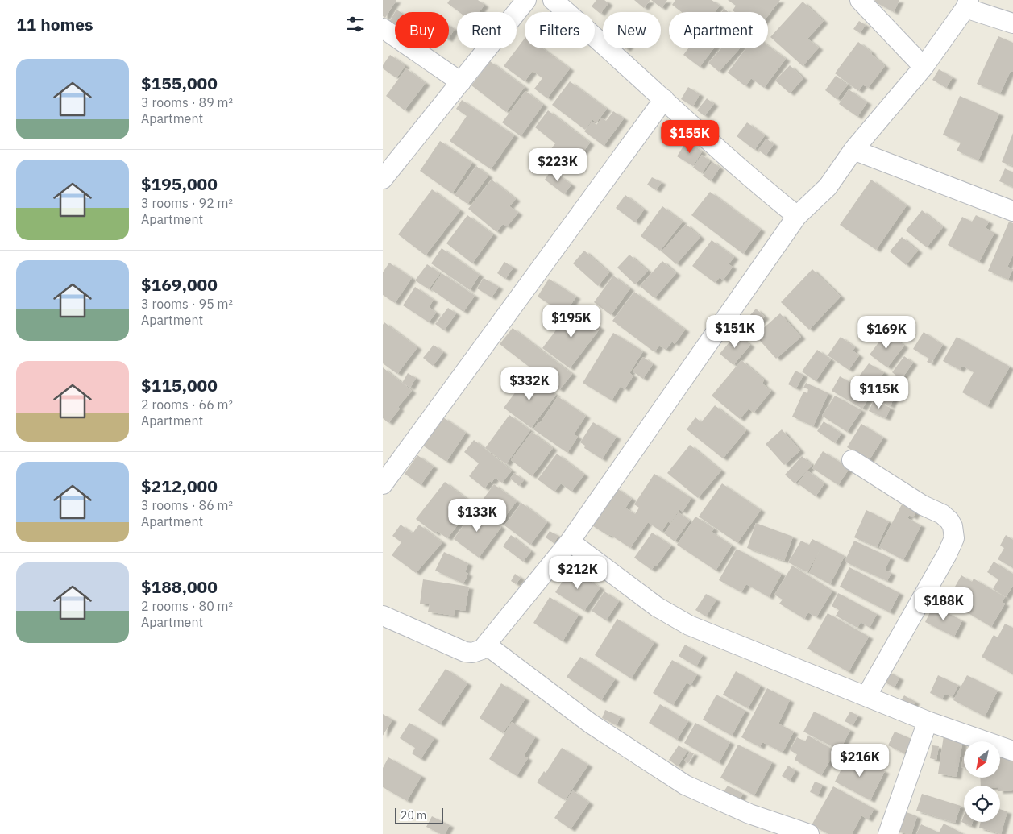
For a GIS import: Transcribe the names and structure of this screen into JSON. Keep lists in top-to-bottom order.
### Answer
{
  "scale_bar": "20 m",
  "north": "bottom left",
  "page": {
    "heading": "11 homes",
    "chip": [
      "Buy",
      "Rent",
      "Filters",
      "New",
      "Apartment"
    ],
    "list": [
      {
        "name": "$155,000",
        "note": "3 rooms · 89 m² · Apartment"
      },
      {
        "name": "$195,000",
        "note": "3 rooms · 92 m² · Apartment"
      },
      {
        "name": "$169,000",
        "note": "3 rooms · 95 m² · Apartment"
      },
      {
        "name": "$115,000",
        "note": "2 rooms · 66 m² · Apartment"
      },
      {
        "name": "$212,000",
        "note": "3 rooms · 86 m² · Apartment"
      },
      {
        "name": "$188,000",
        "note": "2 rooms · 80 m² · Apartment"
      }
    ],
    "price": [
      "$155K",
      "$223K",
      "$195K",
      "$151K",
      "$169K",
      "$332K",
      "$115K",
      "$133K",
      "$212K",
      "$188K",
      "$216K"
    ],
    "scale": "20 m"
  }
}
